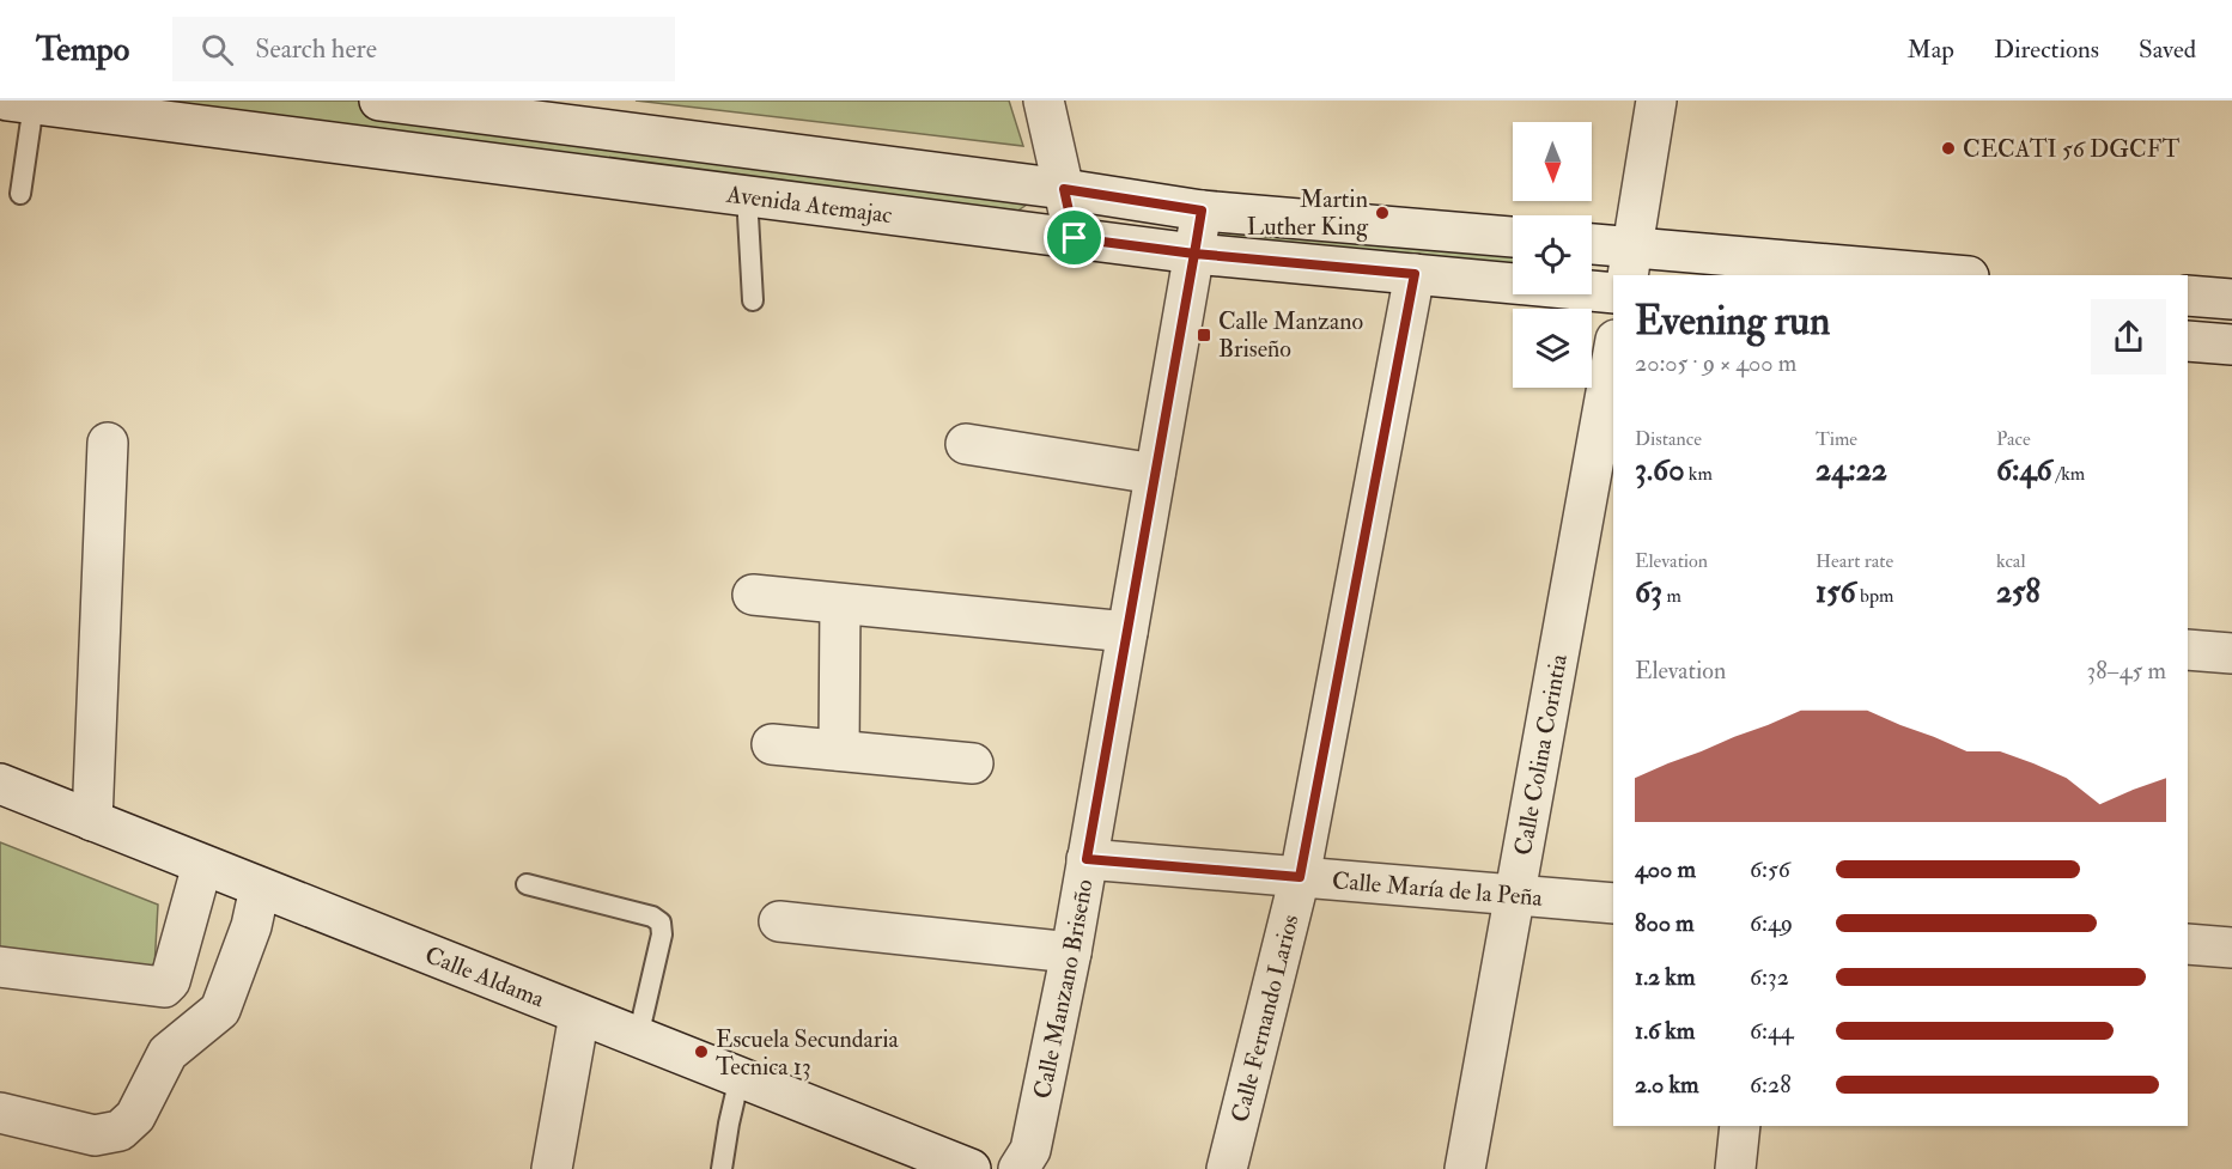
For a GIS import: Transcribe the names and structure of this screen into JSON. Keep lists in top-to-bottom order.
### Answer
{
  "streets": {
    "street": [
      "Avenida Atemajac",
      "Calle Colina Corintia",
      "Calle María de la Peña",
      "Calle Aldama",
      "Calle Manzano Briseño",
      "Calle Fernando Larios"
    ]
  },
  "crossings": [
    ["Avenida Atemajac", "Calle Manzano Briseño"],
    ["Avenida Atemajac", "Calle Fernando Larios"],
    ["Calle Colina Corintia", "Calle María de la Peña"],
    ["Calle María de la Peña", "Calle Manzano Briseño"],
    ["Calle María de la Peña", "Calle Fernando Larios"]
  ],
  "places": {
    "other": ["CECATI 56 DGCFT", "Martin Luther King", "Escuela Secundaria Tecnica 13"],
    "transit": ["Calle Manzano Briseño"]
  },
  "north": "bottom",
  "page": {
    "header": "Tempo",
    "search": "Search here",
    "nav": ["Map", "Directions", "Saved"],
    "heading": ["Evening run", "20:05 · 9 × 400 m"],
    "stats": [
      ["Distance", "3.60 km"],
      ["Time", "24:22"],
      ["Pace", "6:46 /km"],
      ["Elevation", "63 m"],
      ["Heart rate", "156 bpm"],
      ["kcal", "258"]
    ],
    "chart": ["Elevation", "38–45 m"],
    "list": [
      {
        "name": "400 m",
        "note": "6:56"
      },
      {
        "name": "800 m",
        "note": "6:49"
      },
      {
        "name": "1.2 km",
        "note": "6:32"
      },
      {
        "name": "1.6 km",
        "note": "6:44"
      },
      {
        "name": "2.0 km",
        "note": "6:28"
      }
    ]
  }
}
